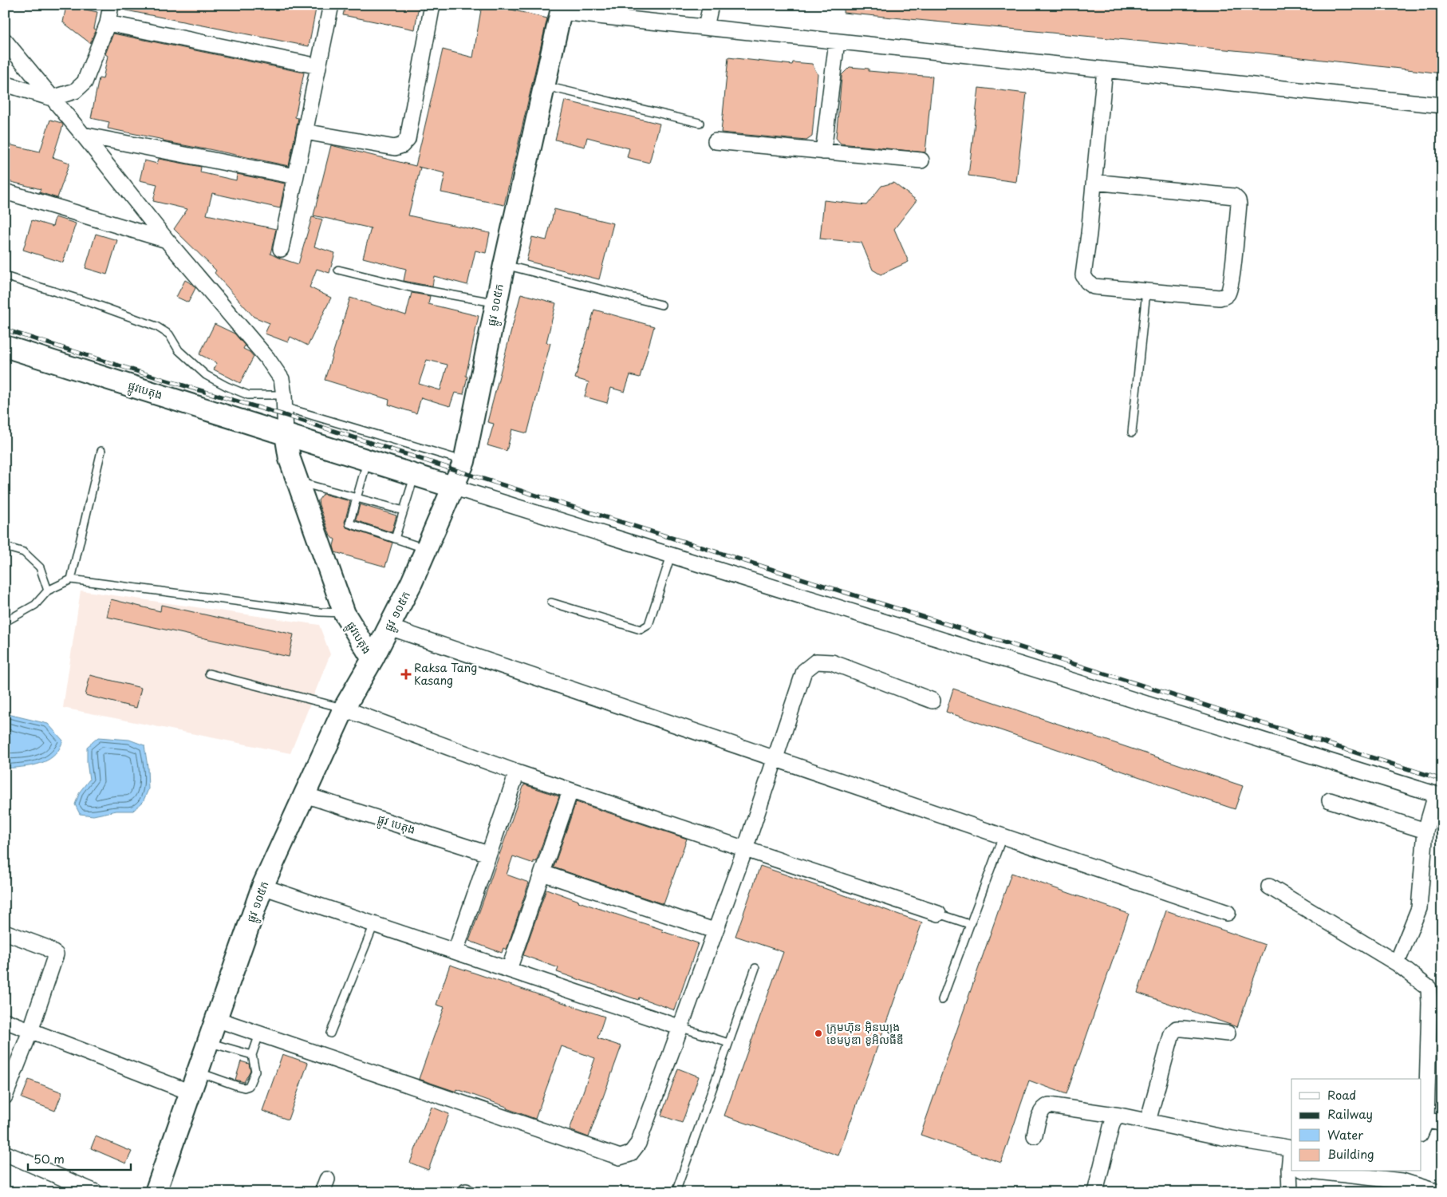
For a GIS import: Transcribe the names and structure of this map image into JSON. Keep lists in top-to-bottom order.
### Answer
{
  "streets": {
    "main road": ["ផ្លូវ ១០៥ក", "ផ្លូវបេតុង"],
    "street": ["ផ្លូវ បេតុង"]
  },
  "crossings": [
    ["ផ្លូវ ១០៥ក", "ផ្លូវបេតុង"],
    ["ផ្លូវ ១០៥ក", "ផ្លូវ បេតុង"]
  ],
  "places": {
    "health": ["Raksa Tang Kasang"],
    "other": ["ក្រុមហ៊ុន អ៊ិនឃ្យុង ខេមបូឌា ខូអិលធីឌី"]
  },
  "legend": [
    "Road",
    "Railway",
    "Water",
    "Building"
  ],
  "scale_bar": "50 m"
}
